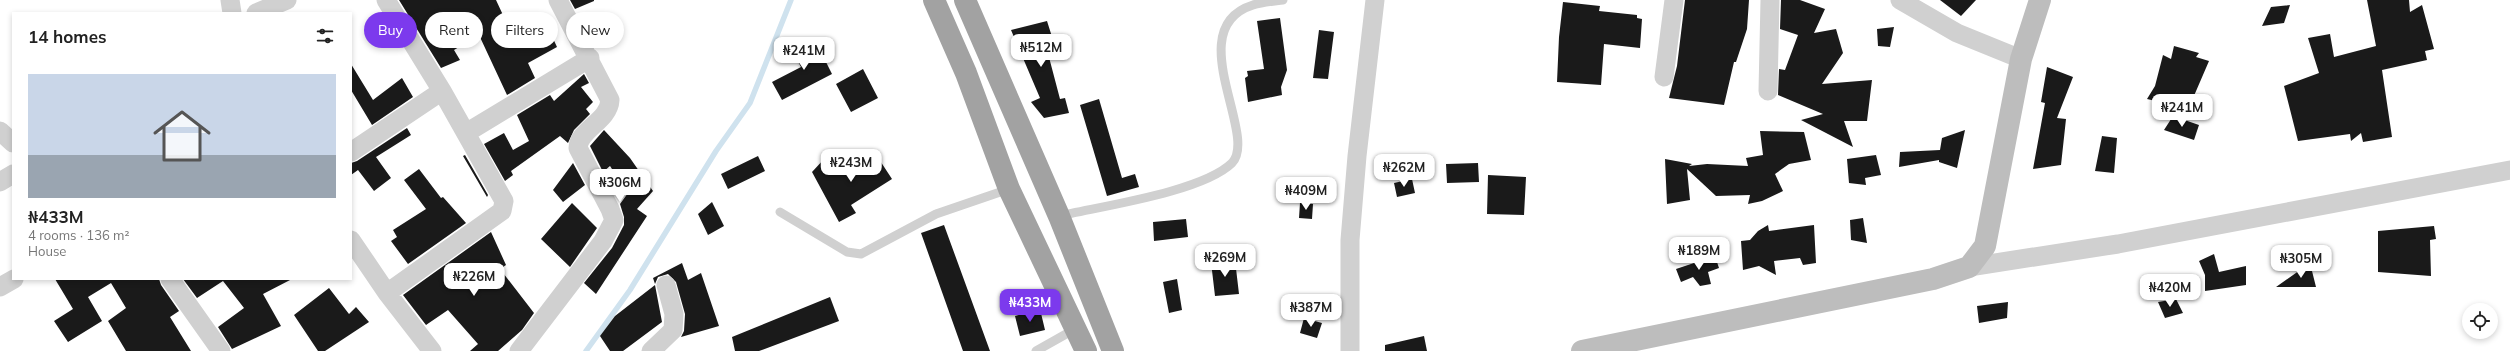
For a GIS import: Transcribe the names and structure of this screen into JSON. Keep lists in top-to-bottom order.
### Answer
{
  "page": {
    "chip": [
      "Buy",
      "Rent",
      "Filters",
      "New"
    ],
    "heading": "14 homes",
    "price": [
      "₦512M",
      "₦241M",
      "₦241M",
      "₦243M",
      "₦262M",
      "₦306M",
      "₦409M",
      "₦189M",
      "₦269M",
      "₦305M",
      "₦226M",
      "₦420M",
      "₦433M",
      "₦387M"
    ],
    "list": [
      {
        "name": "₦433M",
        "note": "4 rooms · 136 m² · House"
      }
    ]
  }
}
